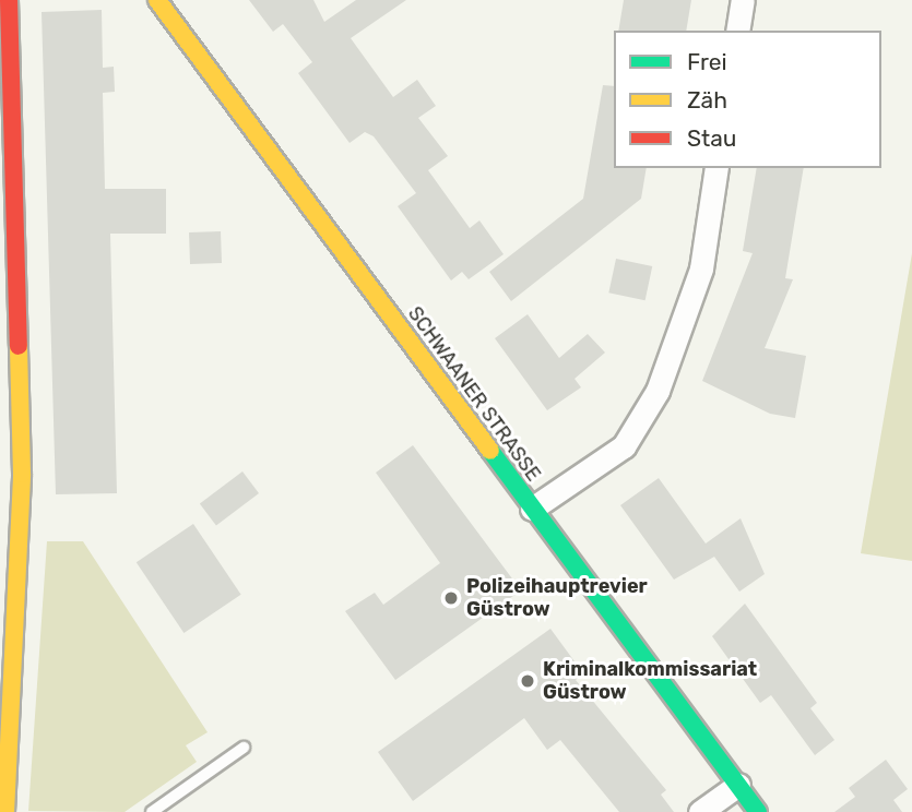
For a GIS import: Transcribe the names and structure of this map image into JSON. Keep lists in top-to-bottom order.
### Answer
{
  "streets": {
    "main road": ["SCHWAANER STRASSE"]
  },
  "places": ["Polizeihauptrevier Güstrow", "Kriminalkommissariat Güstrow"],
  "legend": ["Frei", "Zäh", "Stau"]
}
